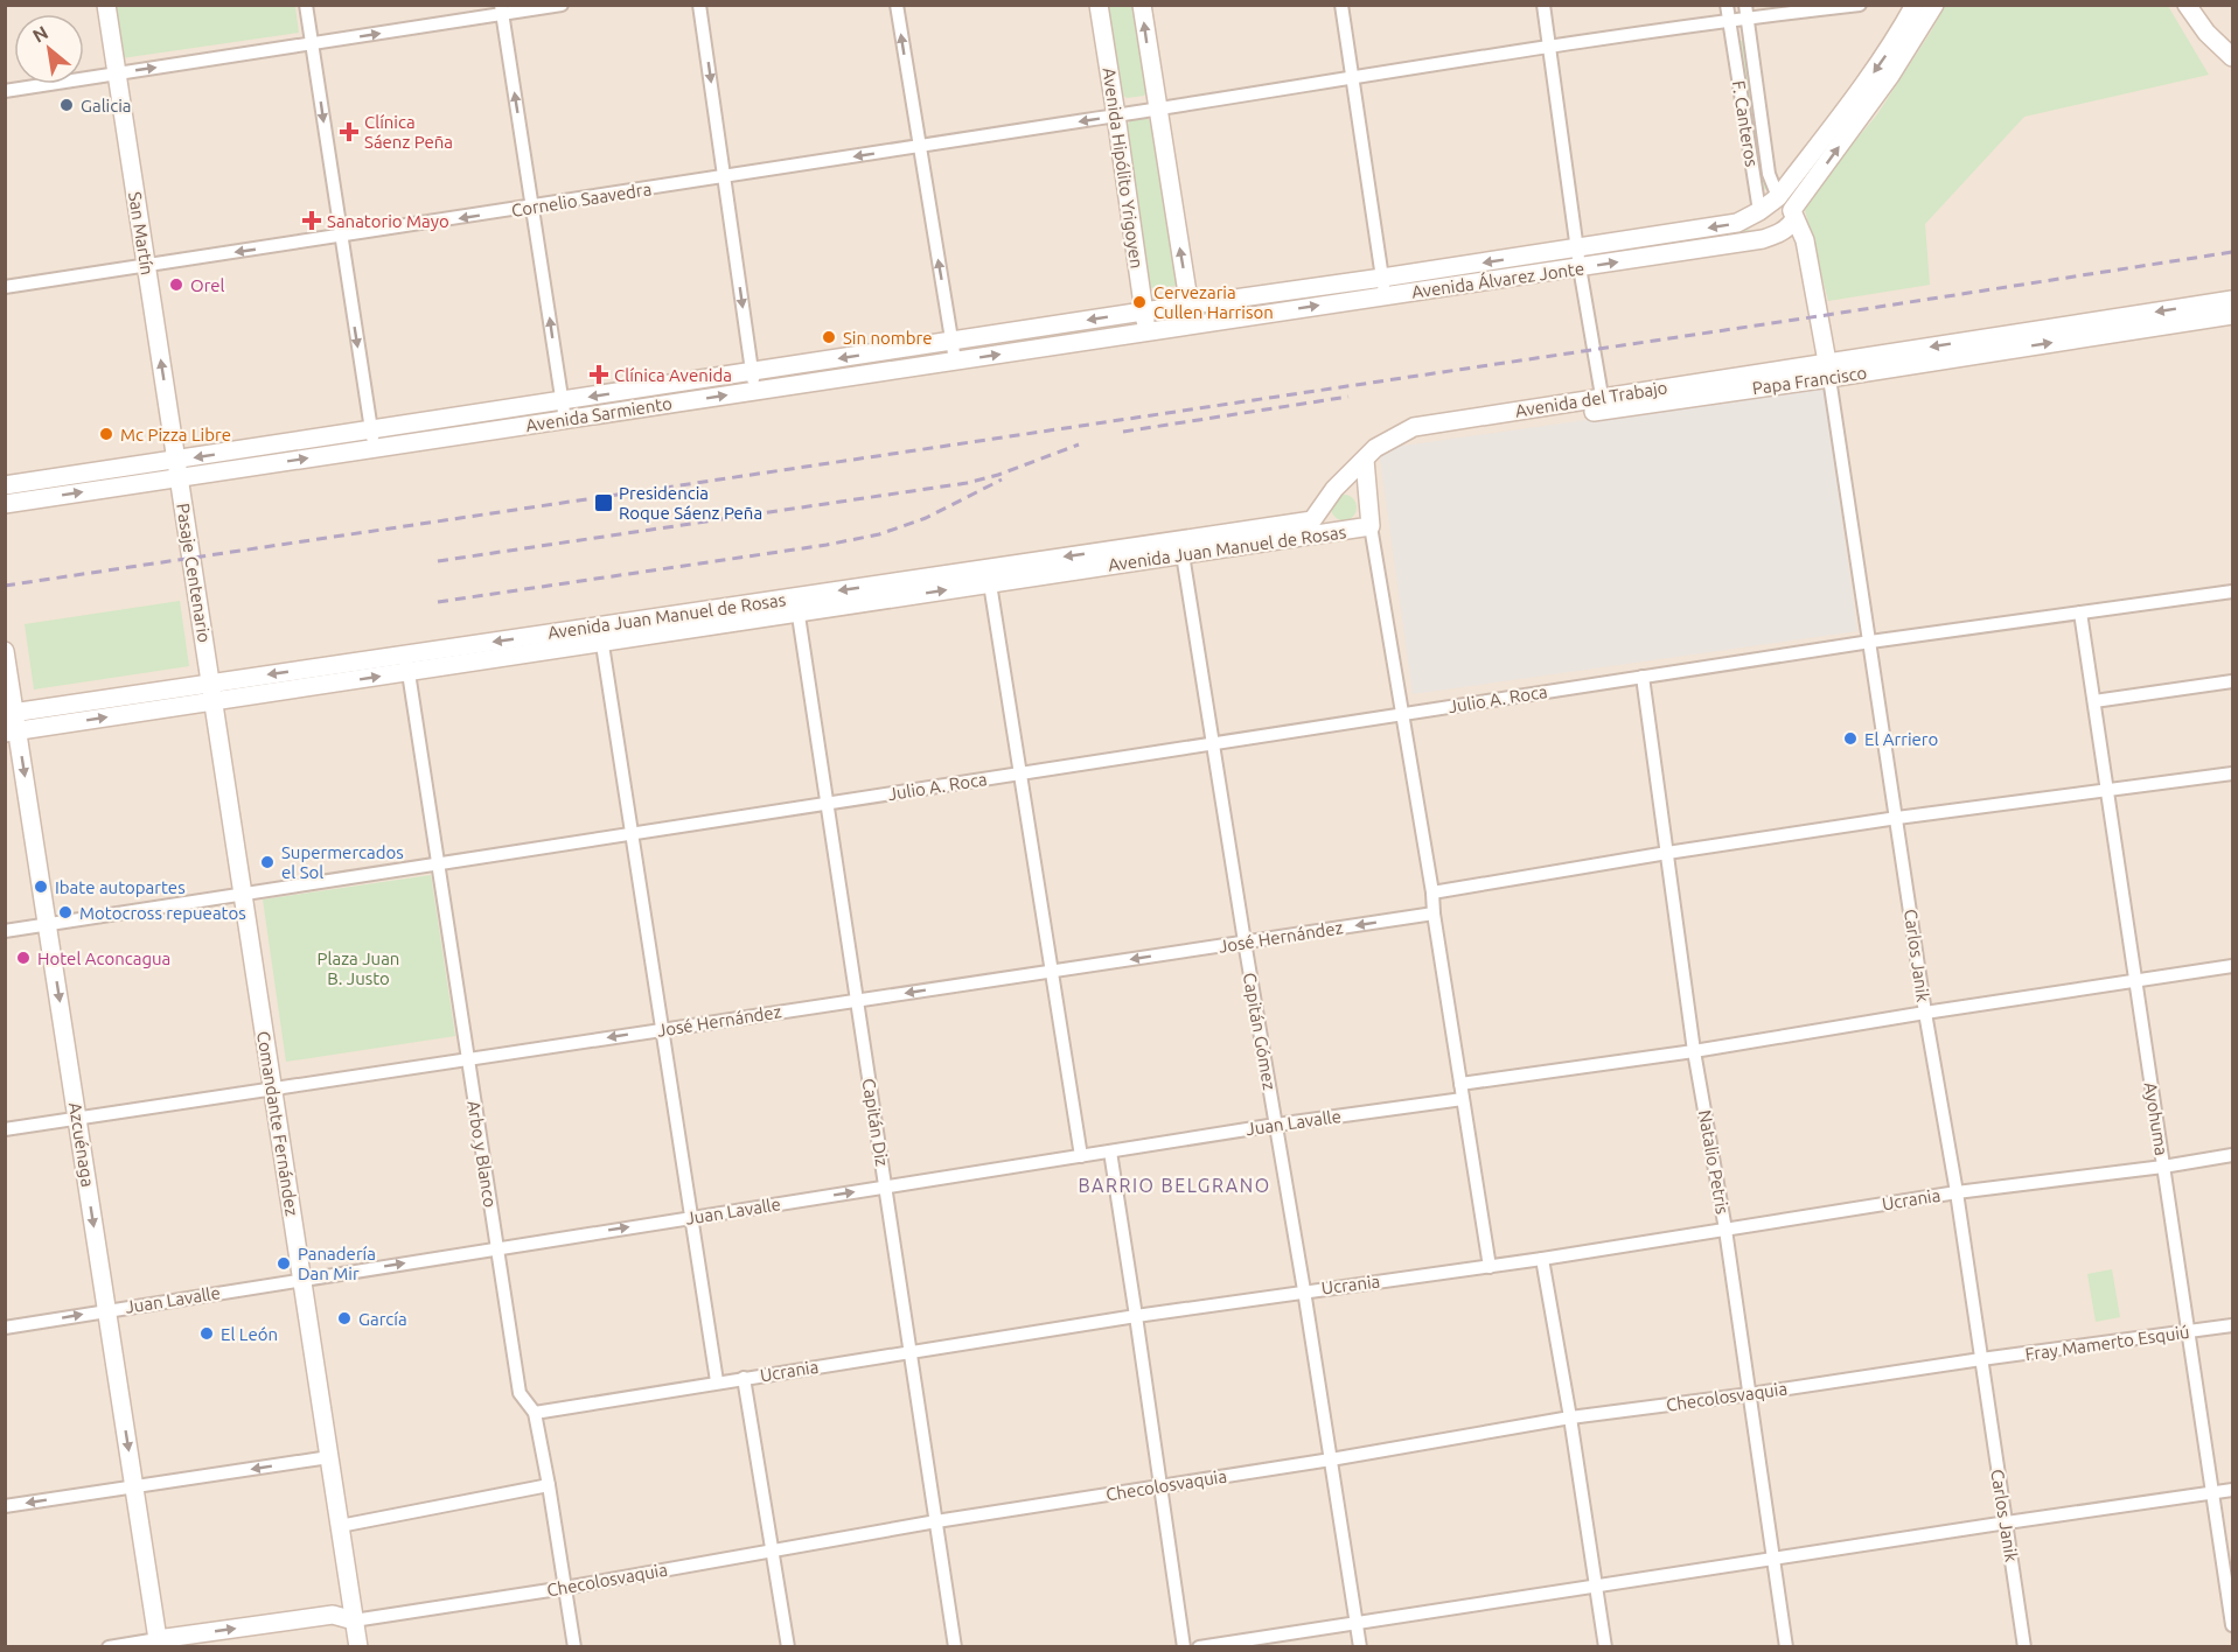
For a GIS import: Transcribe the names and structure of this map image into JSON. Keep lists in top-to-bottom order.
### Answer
{
  "streets": {
    "main road": [
      "F. Canteros",
      "Avenida Hipólito Yrigoyen",
      "San Martín",
      "Avenida Álvarez Jonte",
      "Papa Francisco",
      "Avenida del Trabajo",
      "Avenida Sarmiento",
      "Avenida Juan Manuel de Rosas",
      "Pasaje Centenario",
      "Carlos Janik",
      "Comandante Fernández",
      "Azcuénaga"
    ],
    "street": [
      "Cornelio Saavedra",
      "Julio A. Roca",
      "José Hernández",
      "Capitán Gómez",
      "Ayohuma",
      "Capitán Diz",
      "Juan Lavalle",
      "Arbo y Blanco",
      "Natalio Petris",
      "Ucrania",
      "Fray Mamerto Esquiú",
      "Checolosvaquia"
    ]
  },
  "crossings": [
    ["F. Canteros", "Cornelio Saavedra"],
    ["F. Canteros", "Avenida Álvarez Jonte"],
    ["F. Canteros", "Carlos Janik"],
    ["Avenida Hipólito Yrigoyen", "Cornelio Saavedra"],
    ["Avenida Hipólito Yrigoyen", "Avenida Sarmiento"],
    ["Cornelio Saavedra", "San Martín"],
    ["San Martín", "Avenida Sarmiento"],
    ["San Martín", "Pasaje Centenario"],
    ["Avenida Álvarez Jonte", "Avenida Sarmiento"],
    ["Avenida Álvarez Jonte", "Carlos Janik"],
    ["Papa Francisco", "Avenida del Trabajo"],
    ["Papa Francisco", "Carlos Janik"],
    ["Avenida del Trabajo", "Avenida Juan Manuel de Rosas"],
    ["Avenida del Trabajo", "Carlos Janik"],
    ["Avenida Sarmiento", "Pasaje Centenario"],
    ["Avenida Juan Manuel de Rosas", "Pasaje Centenario"],
    ["Avenida Juan Manuel de Rosas", "Capitán Gómez"],
    ["Avenida Juan Manuel de Rosas", "Capitán Diz"],
    ["Avenida Juan Manuel de Rosas", "Comandante Fernández"],
    ["Avenida Juan Manuel de Rosas", "Azcuénaga"],
    ["Avenida Juan Manuel de Rosas", "Arbo y Blanco"],
    ["Pasaje Centenario", "Comandante Fernández"],
    ["Julio A. Roca", "Carlos Janik"],
    ["Julio A. Roca", "Capitán Gómez"],
    ["Julio A. Roca", "Ayohuma"],
    ["Julio A. Roca", "Capitán Diz"],
    ["Julio A. Roca", "Comandante Fernández"],
    ["Julio A. Roca", "Azcuénaga"],
    ["Julio A. Roca", "Arbo y Blanco"],
    ["Julio A. Roca", "Natalio Petris"],
    ["José Hernández", "Capitán Gómez"],
    ["José Hernández", "Capitán Diz"],
    ["José Hernández", "Comandante Fernández"],
    ["José Hernández", "Azcuénaga"],
    ["José Hernández", "Arbo y Blanco"],
    ["Carlos Janik", "Ucrania"],
    ["Carlos Janik", "Fray Mamerto Esquiú"],
    ["Carlos Janik", "Checolosvaquia"],
    ["Capitán Gómez", "Juan Lavalle"],
    ["Capitán Gómez", "Ucrania"],
    ["Capitán Gómez", "Checolosvaquia"],
    ["Ayohuma", "Ucrania"],
    ["Ayohuma", "Fray Mamerto Esquiú"],
    ["Capitán Diz", "Juan Lavalle"],
    ["Capitán Diz", "Ucrania"],
    ["Capitán Diz", "Checolosvaquia"],
    ["Juan Lavalle", "Comandante Fernández"],
    ["Juan Lavalle", "Azcuénaga"],
    ["Juan Lavalle", "Arbo y Blanco"],
    ["Comandante Fernández", "Checolosvaquia"],
    ["Arbo y Blanco", "Ucrania"],
    ["Arbo y Blanco", "Checolosvaquia"],
    ["Natalio Petris", "Ucrania"],
    ["Natalio Petris", "Checolosvaquia"],
    ["Fray Mamerto Esquiú", "Checolosvaquia"]
  ],
  "one_way": [
    "Cornelio Saavedra",
    "San Martín",
    "José Hernández",
    "Juan Lavalle",
    "Azcuénaga"
  ],
  "districts": ["BARRIO BELGRANO"],
  "parks": ["Plaza Juan B. Justo"],
  "places": {
    "other": [
      "Galicia",
      "Orel",
      "Cervezaria Cullen Harrison",
      "Sin nombre",
      "Mc Pizza Libre",
      "El Arriero",
      "Supermercados el Sol",
      "Ibate autopartes",
      "Motocross repueatos",
      "Hotel Aconcagua",
      "Panadería Dan Mir",
      "García",
      "El León"
    ],
    "health": ["Clínica Sáenz Peña", "Sanatorio Mayo", "Clínica Avenida"],
    "transit": ["Presidencia Roque Sáenz Peña"]
  },
  "north": "top left"
}
